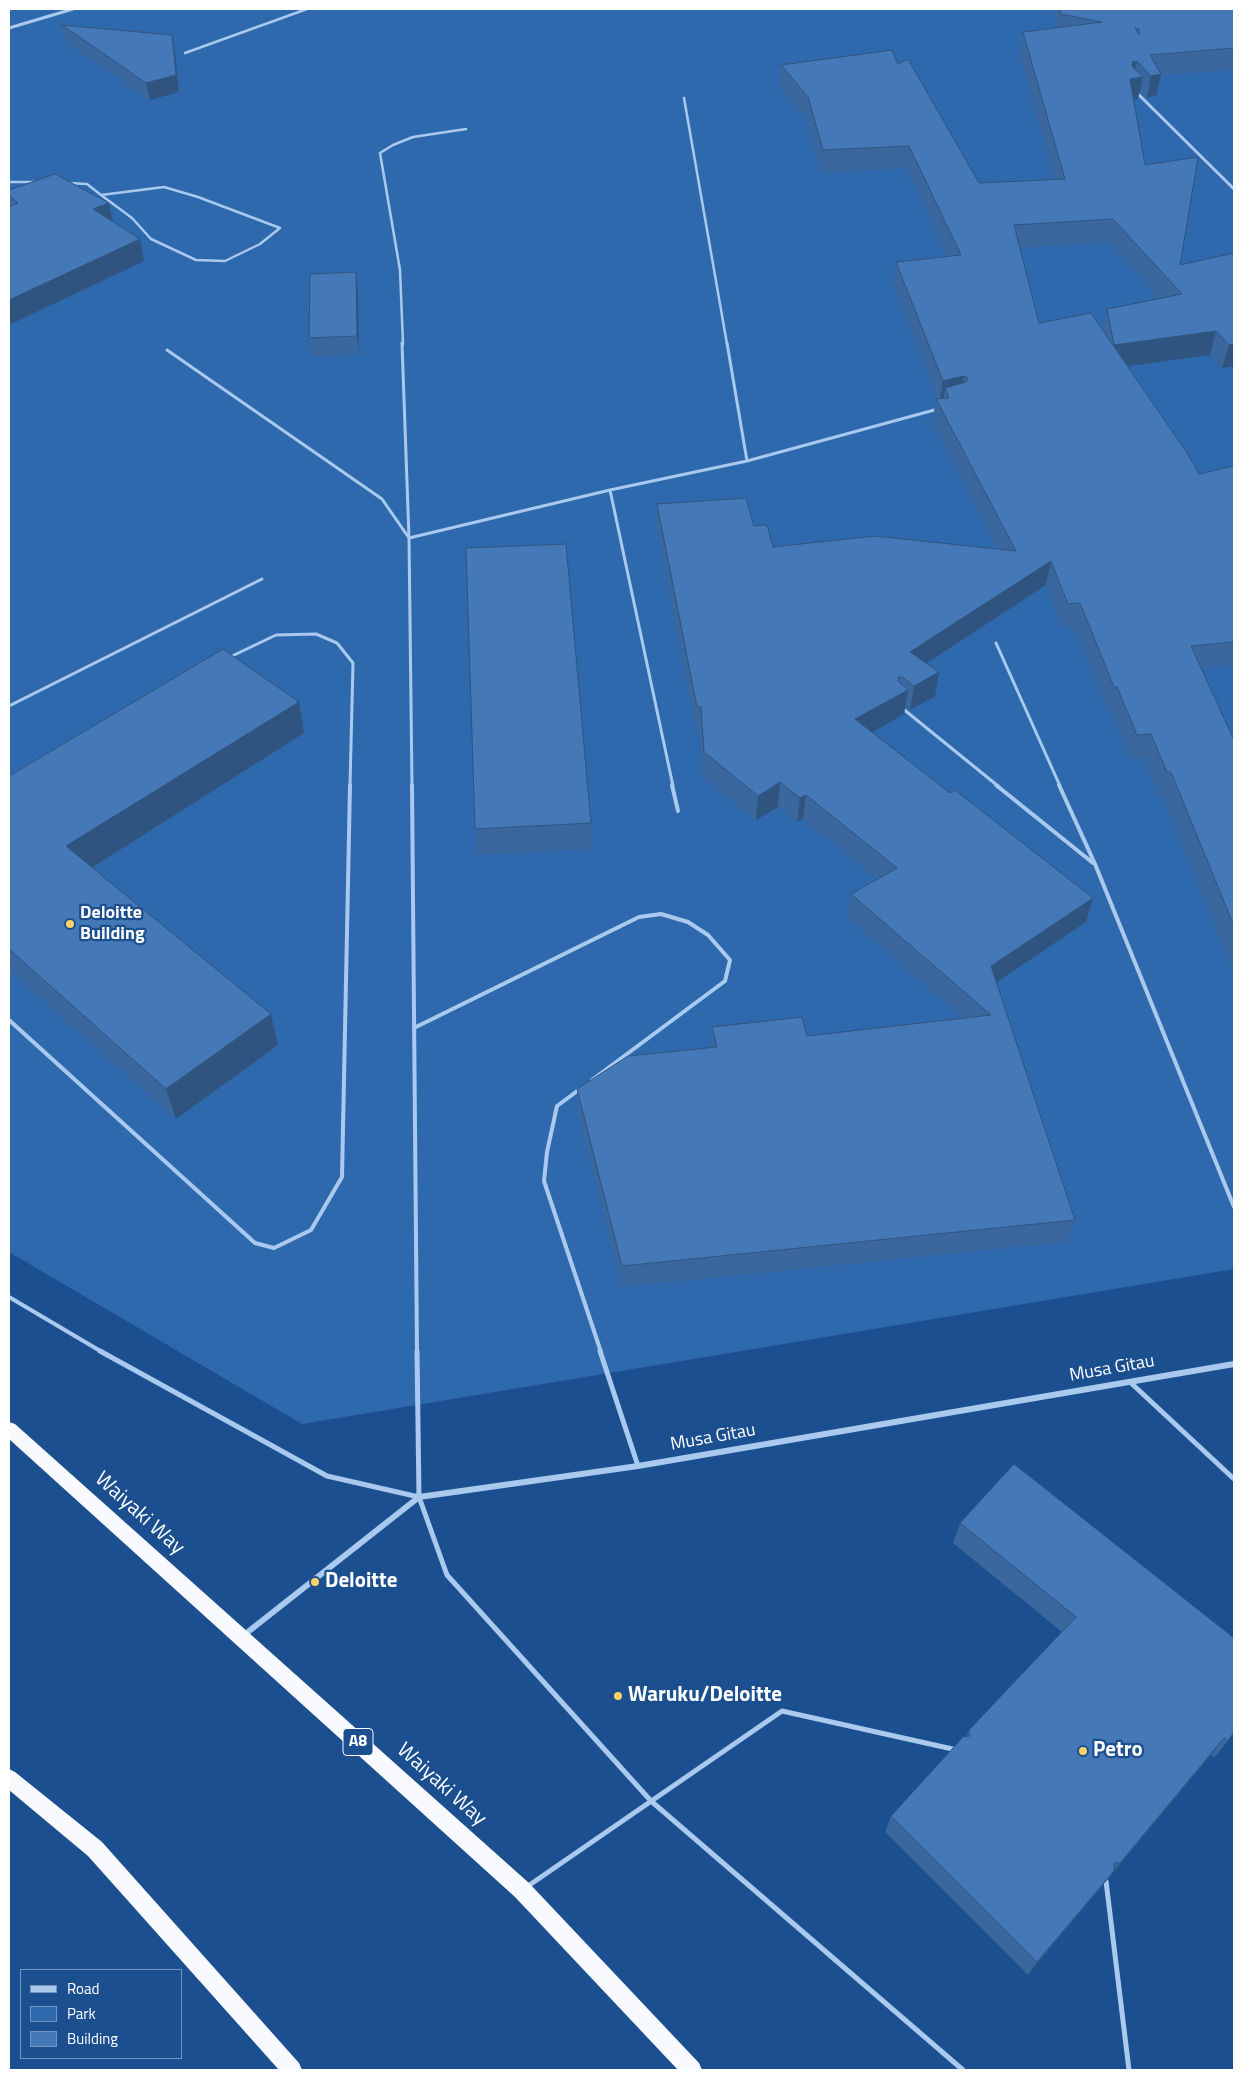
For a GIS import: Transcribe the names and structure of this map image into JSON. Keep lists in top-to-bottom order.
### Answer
{
  "streets": {
    "highway": ["Waiyaki Way", "A8"],
    "street": ["Musa Gitau"]
  },
  "places": [
    "Deloitte Building",
    "Deloitte",
    "Waruku/Deloitte",
    "Petro"
  ],
  "legend": ["Road", "Park", "Building"]
}
